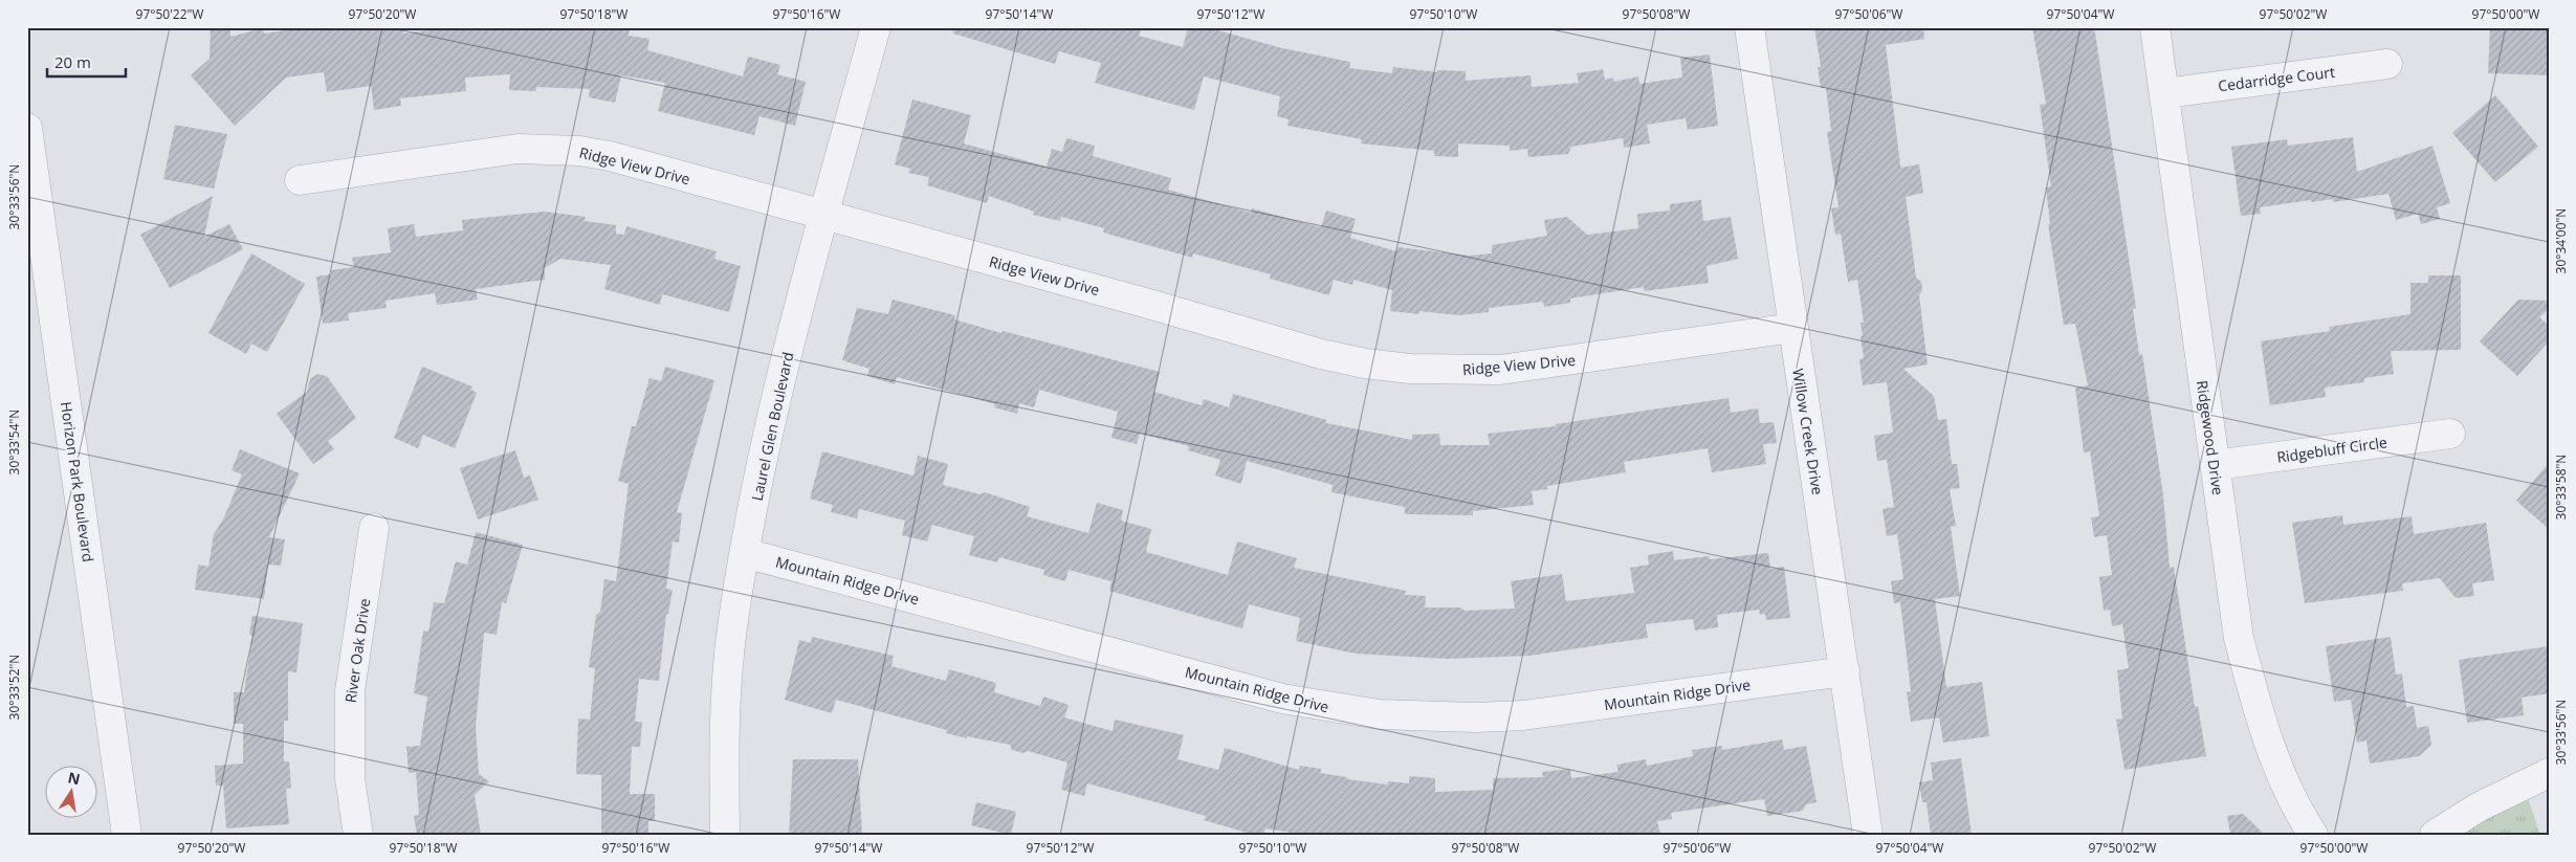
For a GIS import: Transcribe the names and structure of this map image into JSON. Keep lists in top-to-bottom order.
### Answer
{
  "streets": {
    "street": [
      "Cedarridge Court",
      "Ridge View Drive",
      "Laurel Glen Boulevard",
      "Willow Creek Drive",
      "Ridgewood Drive",
      "Ridgebluff Circle",
      "Horizon Park Boulevard",
      "Mountain Ridge Drive",
      "River Oak Drive"
    ]
  },
  "crossings": [
    ["Cedarridge Court", "Ridgewood Drive"],
    ["Ridge View Drive", "Laurel Glen Boulevard"],
    ["Ridge View Drive", "Willow Creek Drive"],
    ["Laurel Glen Boulevard", "Mountain Ridge Drive"],
    ["Willow Creek Drive", "Mountain Ridge Drive"],
    ["Ridgewood Drive", "Ridgebluff Circle"]
  ],
  "scale_bar": "20 m",
  "north": "top",
  "coordinates": [
    "97°50'22\"W",
    "97°50'20\"W",
    "97°50'18\"W",
    "97°50'16\"W",
    "97°50'14\"W",
    "97°50'12\"W",
    "97°50'10\"W",
    "97°50'08\"W",
    "97°50'06\"W",
    "97°50'04\"W",
    "97°50'02\"W",
    "97°50'00\"W",
    "30°33'56\"N",
    "30°34'00\"N",
    "30°33'54\"N",
    "30°33'58\"N",
    "30°33'52\"N"
  ]
}
